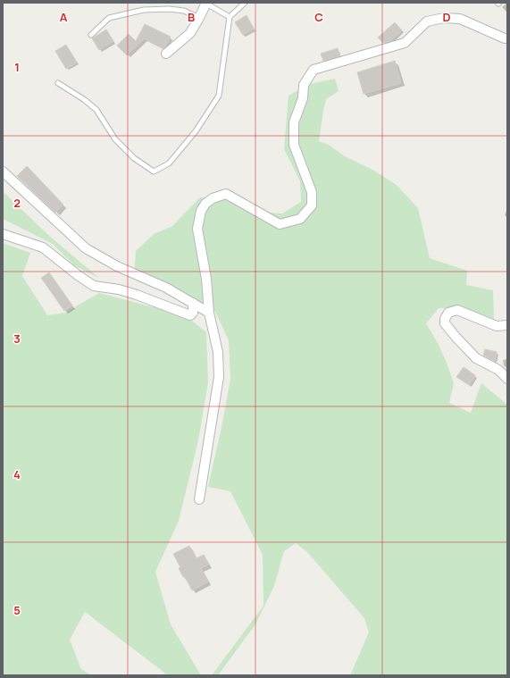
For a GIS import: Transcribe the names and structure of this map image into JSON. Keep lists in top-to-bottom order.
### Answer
{
  "grid": {
    "columns": [
      "A",
      "B",
      "C",
      "D"
    ],
    "rows": [
      "1",
      "2",
      "3",
      "4",
      "5"
    ]
  }
}
